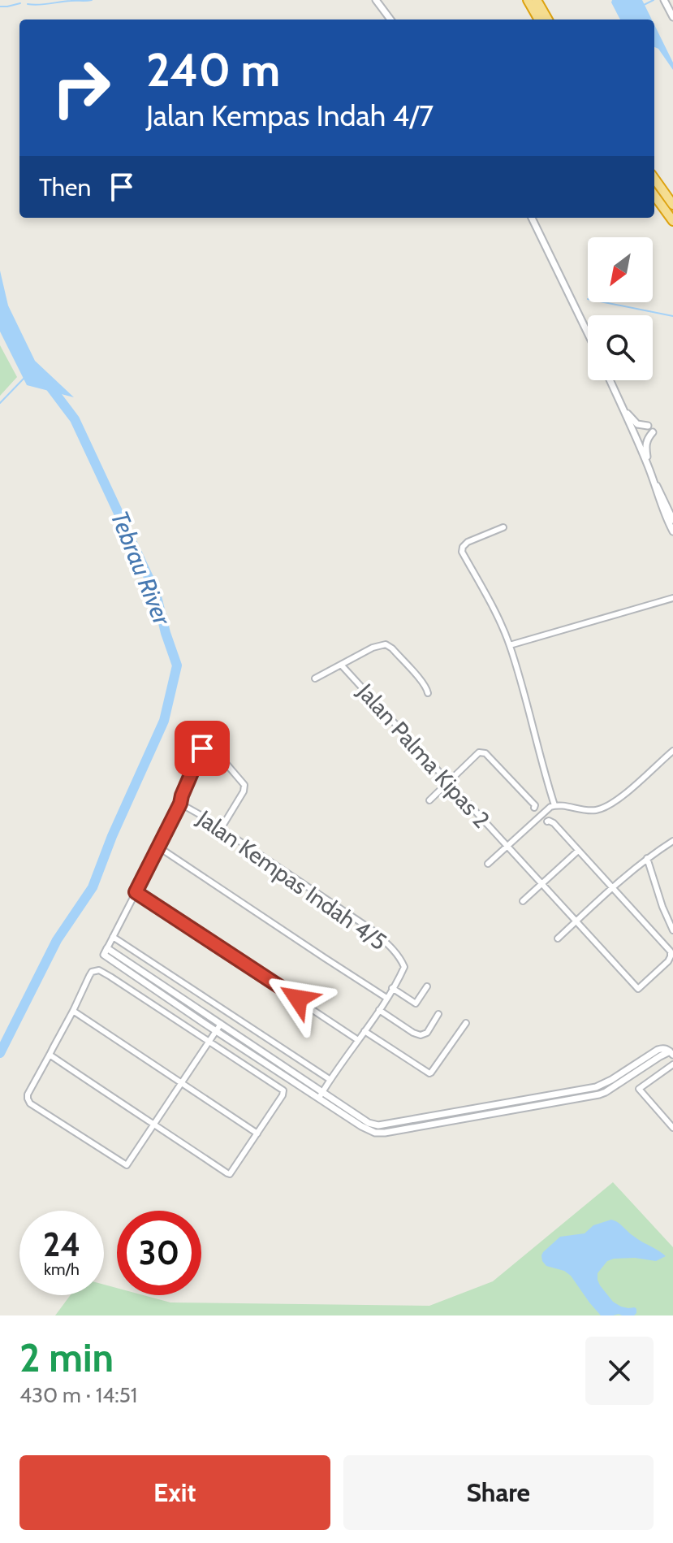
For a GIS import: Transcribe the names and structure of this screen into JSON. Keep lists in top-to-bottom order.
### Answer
{
  "streets": {
    "street": ["Jalan Palma Kipas 2", "Jalan Kempas Indah 4/5"]
  },
  "water": ["Tebrau River"],
  "north": "bottom left",
  "page": {
    "turn": ["240 m", "Jalan Kempas Indah 4/7"],
    "then": "Then",
    "speed": "24 km/h",
    "limit": "30",
    "heading": ["2 min", "430 m · 14:51"],
    "buttons": ["Exit", "Share"]
  }
}
